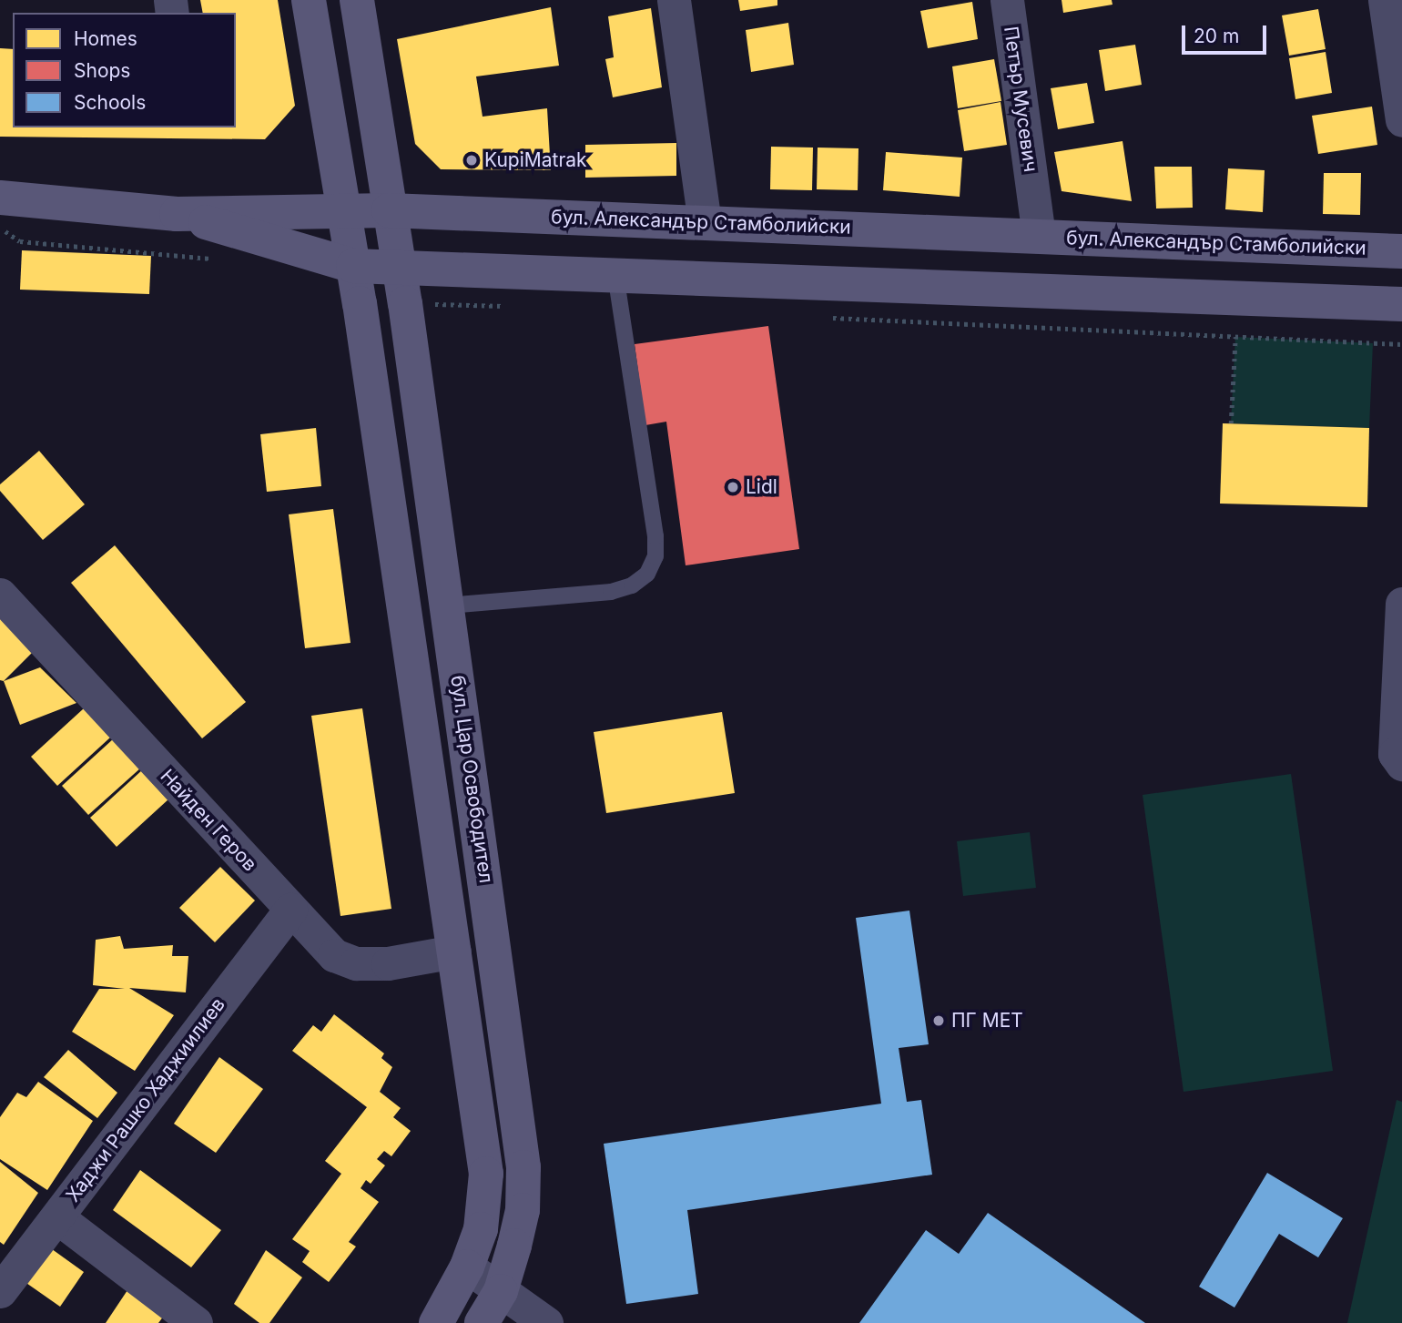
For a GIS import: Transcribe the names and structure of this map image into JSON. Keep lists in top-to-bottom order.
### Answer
{
  "streets": {
    "street": [
      "Петър Мусевич",
      "бул. Александър Стамболийски",
      "бул. Цар Освободител",
      "Найден Геров",
      "Хаджи Рашко Хаджиилиев"
    ]
  },
  "crossings": [
    ["Петър Мусевич", "бул. Александър Стамболийски"],
    ["бул. Александър Стамболийски", "бул. Цар Освободител"],
    ["Найден Геров", "Хаджи Рашко Хаджиилиев"]
  ],
  "places": ["KupiMatrak", "Lidl", "ПГ МЕТ"],
  "legend": ["Homes", "Shops", "Schools"],
  "scale_bar": "20 m"
}
